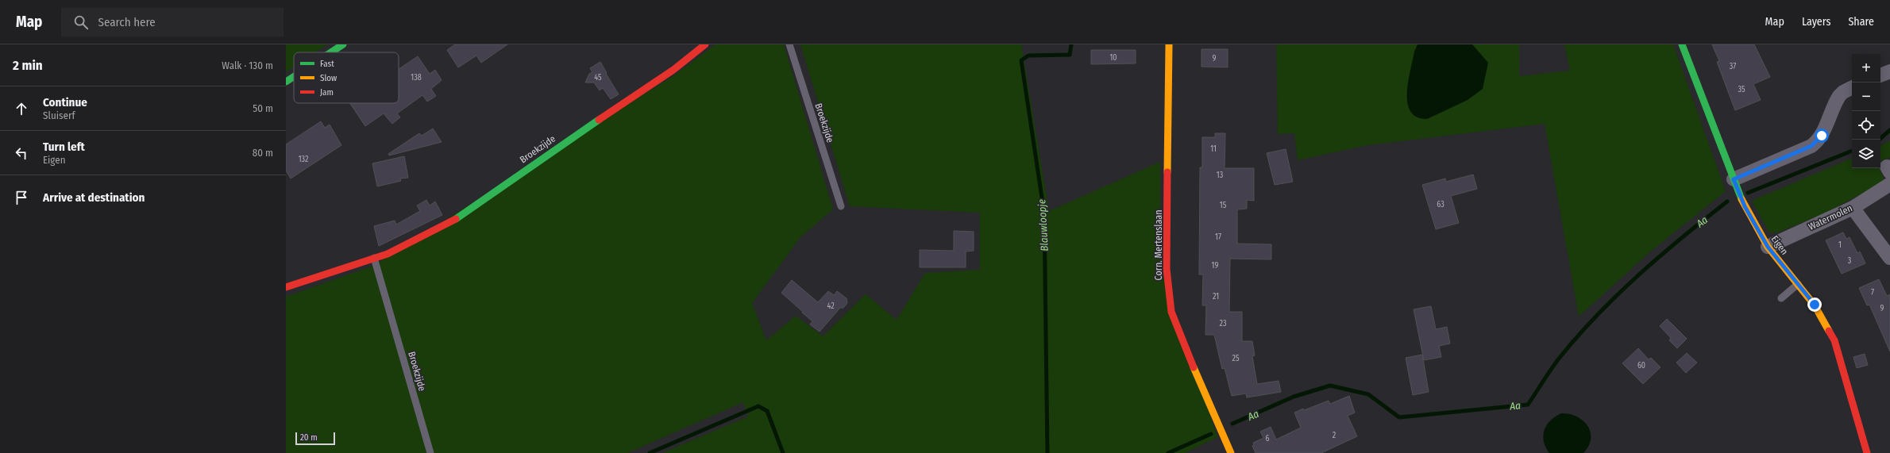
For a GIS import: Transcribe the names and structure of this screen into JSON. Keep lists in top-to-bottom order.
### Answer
{
  "streets": {
    "street": [
      "Broekzijde",
      "Watermolen",
      "Corn. Mertenslaan",
      "Eigen"
    ]
  },
  "crossings": [
    ["Watermolen", "Eigen"]
  ],
  "water": ["Aa", "Blauwloopje"],
  "house_numbers": [
    "10",
    "9",
    "37",
    "138",
    "45",
    "35",
    "11",
    "132",
    "13",
    "63",
    "15",
    "17",
    "1",
    "3",
    "19",
    "7",
    "21",
    "42",
    "9",
    "23",
    "25",
    "60",
    "2",
    "6"
  ],
  "legend": ["Fast", "Slow", "Jam"],
  "scale_bar": "20 m",
  "page": {
    "header": "Map",
    "search": "Search here",
    "nav": ["Map", "Layers", "Share"],
    "heading": ["2 min", "Walk · 130 m"],
    "map_buttons": ["+", "−"],
    "list": [
      ["Continue", "Sluiserf", "50 m"],
      ["Turn left", "Eigen", "80 m"],
      "Arrive at destination"
    ],
    "scale": "20 m"
  }
}
